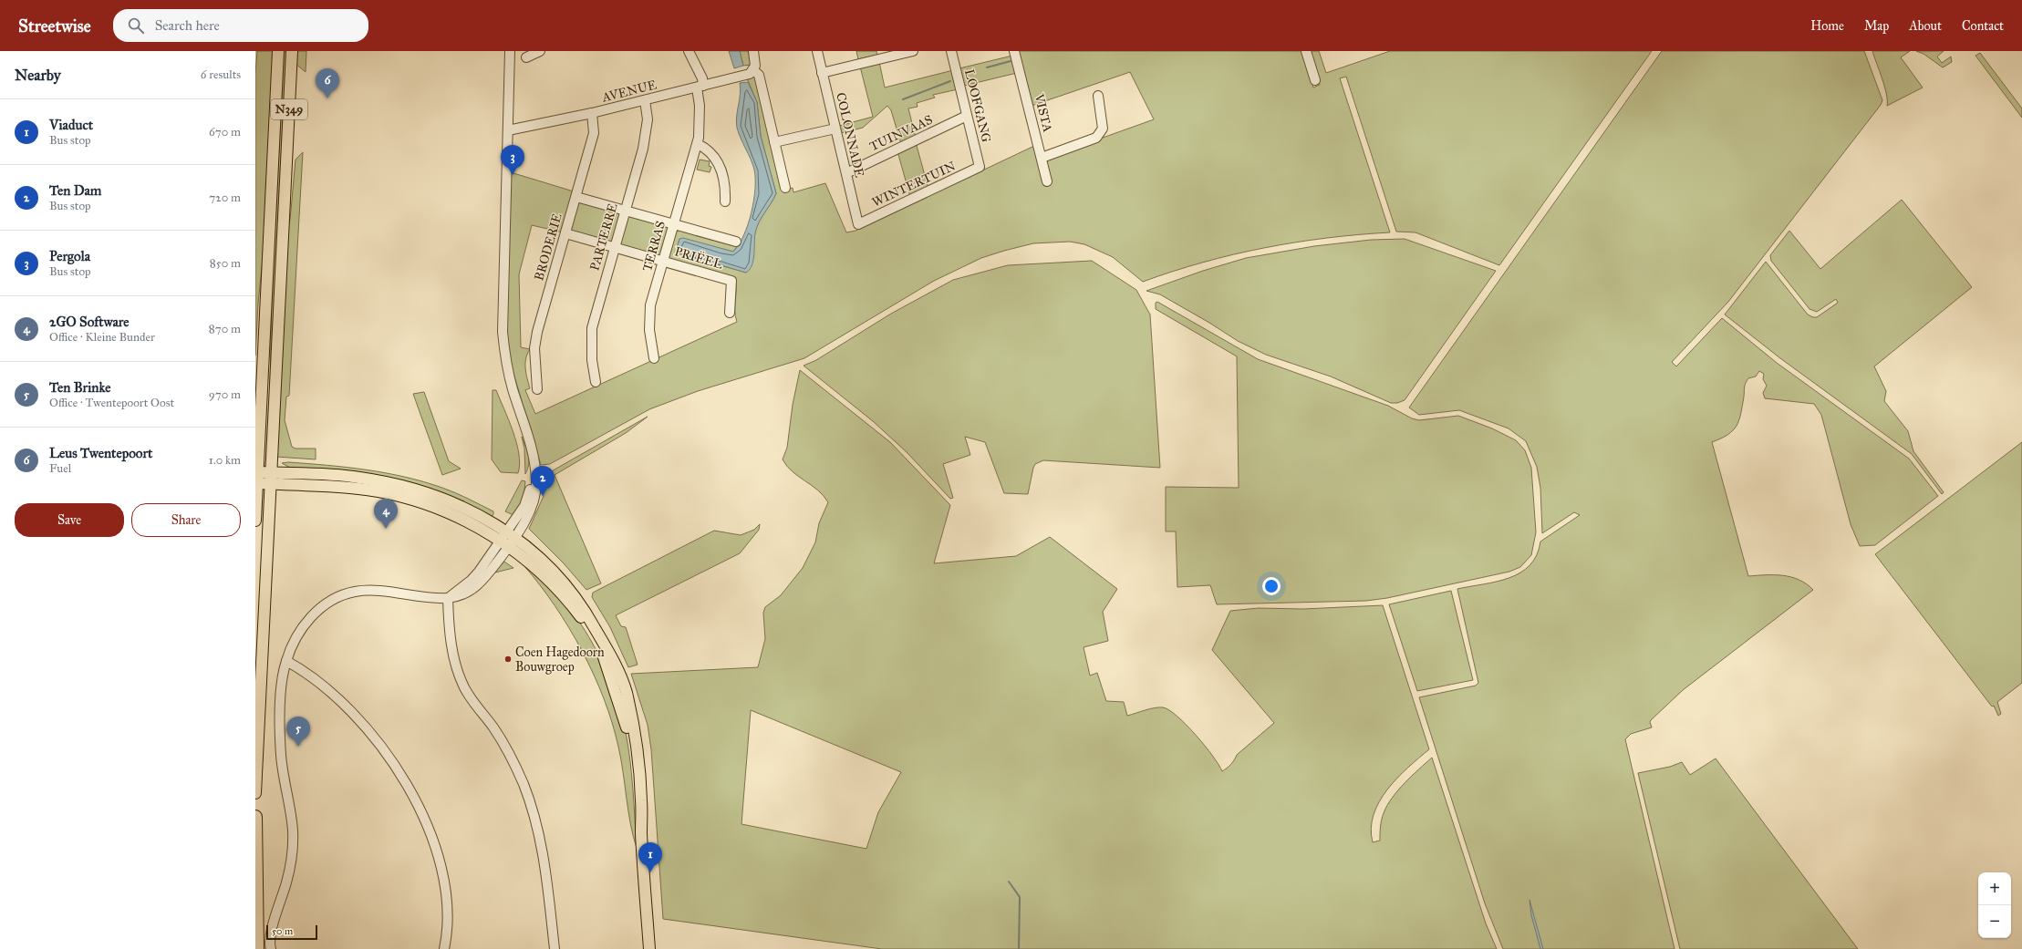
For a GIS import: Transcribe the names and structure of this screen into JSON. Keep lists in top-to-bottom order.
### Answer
{
  "streets": {
    "main road": ["N349"],
    "street": [
      "AVENUE",
      "LOOFGANG",
      "VISTA",
      "TUINVAAS",
      "COLONNADE",
      "WINTERTUIN",
      "PARTERRE",
      "TERRAS",
      "BRODERIE",
      "PRIËEL"
    ]
  },
  "crossings": [
    ["AVENUE", "PARTERRE"],
    ["AVENUE", "TERRAS"],
    ["AVENUE", "BRODERIE"],
    ["LOOFGANG", "TUINVAAS"],
    ["LOOFGANG", "WINTERTUIN"],
    ["TUINVAAS", "COLONNADE"],
    ["COLONNADE", "WINTERTUIN"],
    ["PARTERRE", "PRIËEL"],
    ["TERRAS", "PRIËEL"],
    ["BRODERIE", "PRIËEL"]
  ],
  "places": ["Coen Hagedoorn Bouwgroep"],
  "scale_bar": "50 m",
  "page": {
    "header": "Streetwise",
    "search": "Search here",
    "nav": [
      "Home",
      "Map",
      "About",
      "Contact"
    ],
    "heading": ["Nearby", "6 results"],
    "pins": [
      "6",
      "3",
      "2",
      "4",
      "5",
      "1"
    ],
    "list": [
      {
        "mark": "1",
        "name": "Viaduct",
        "note": "Bus stop",
        "value": "670 m"
      },
      {
        "mark": "2",
        "name": "Ten Dam",
        "note": "Bus stop",
        "value": "720 m"
      },
      {
        "mark": "3",
        "name": "Pergola",
        "note": "Bus stop",
        "value": "850 m"
      },
      {
        "mark": "4",
        "name": "2GO Software",
        "note": "Office · Kleine Bunder",
        "value": "870 m"
      },
      {
        "mark": "5",
        "name": "Ten Brinke",
        "note": "Office · Twentepoort Oost",
        "value": "970 m"
      },
      {
        "mark": "6",
        "name": "Leus Twentepoort",
        "note": "Fuel",
        "value": "1.0 km"
      }
    ],
    "buttons": ["Save", "Share"],
    "map_buttons": ["+", "−"],
    "scale": "50 m"
  }
}
